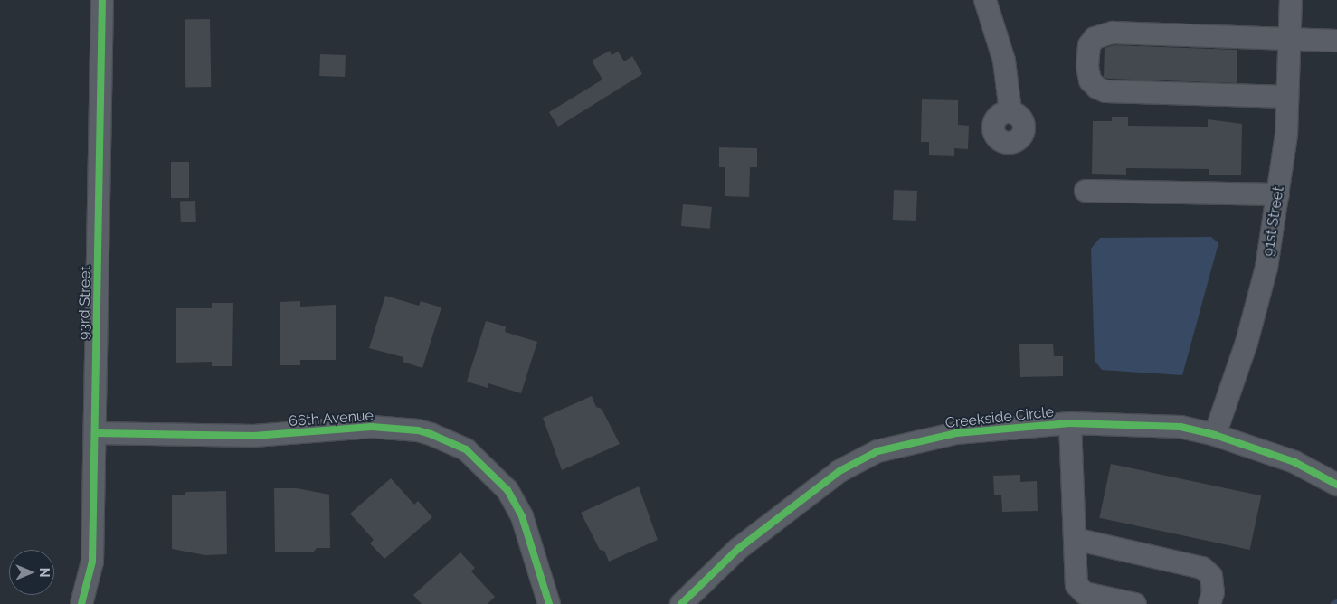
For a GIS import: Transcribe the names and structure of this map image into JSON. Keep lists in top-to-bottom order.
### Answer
{
  "streets": {
    "street": [
      "91st Street",
      "93rd Street",
      "Creekside Circle",
      "66th Avenue"
    ]
  },
  "crossings": [
    ["91st Street", "Creekside Circle"],
    ["93rd Street", "66th Avenue"]
  ],
  "north": "right"
}
